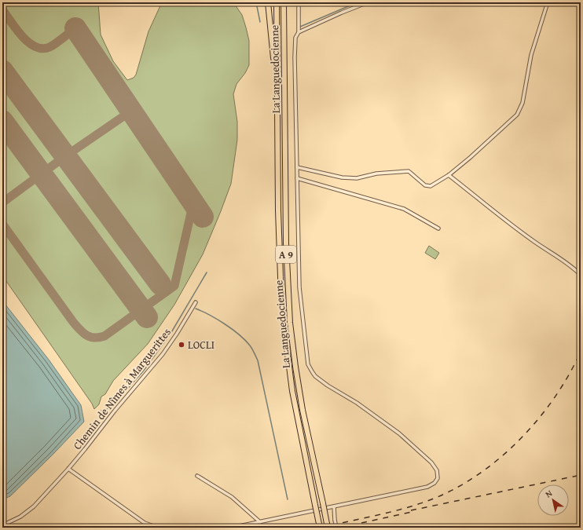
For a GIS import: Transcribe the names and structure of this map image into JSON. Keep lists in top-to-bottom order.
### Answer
{
  "streets": {
    "highway": ["La Languedocienne", "A 9"],
    "street": ["Chemin de Nîmes à Marguerittes"]
  },
  "places": ["LOCLI"],
  "north": "top left"
}
